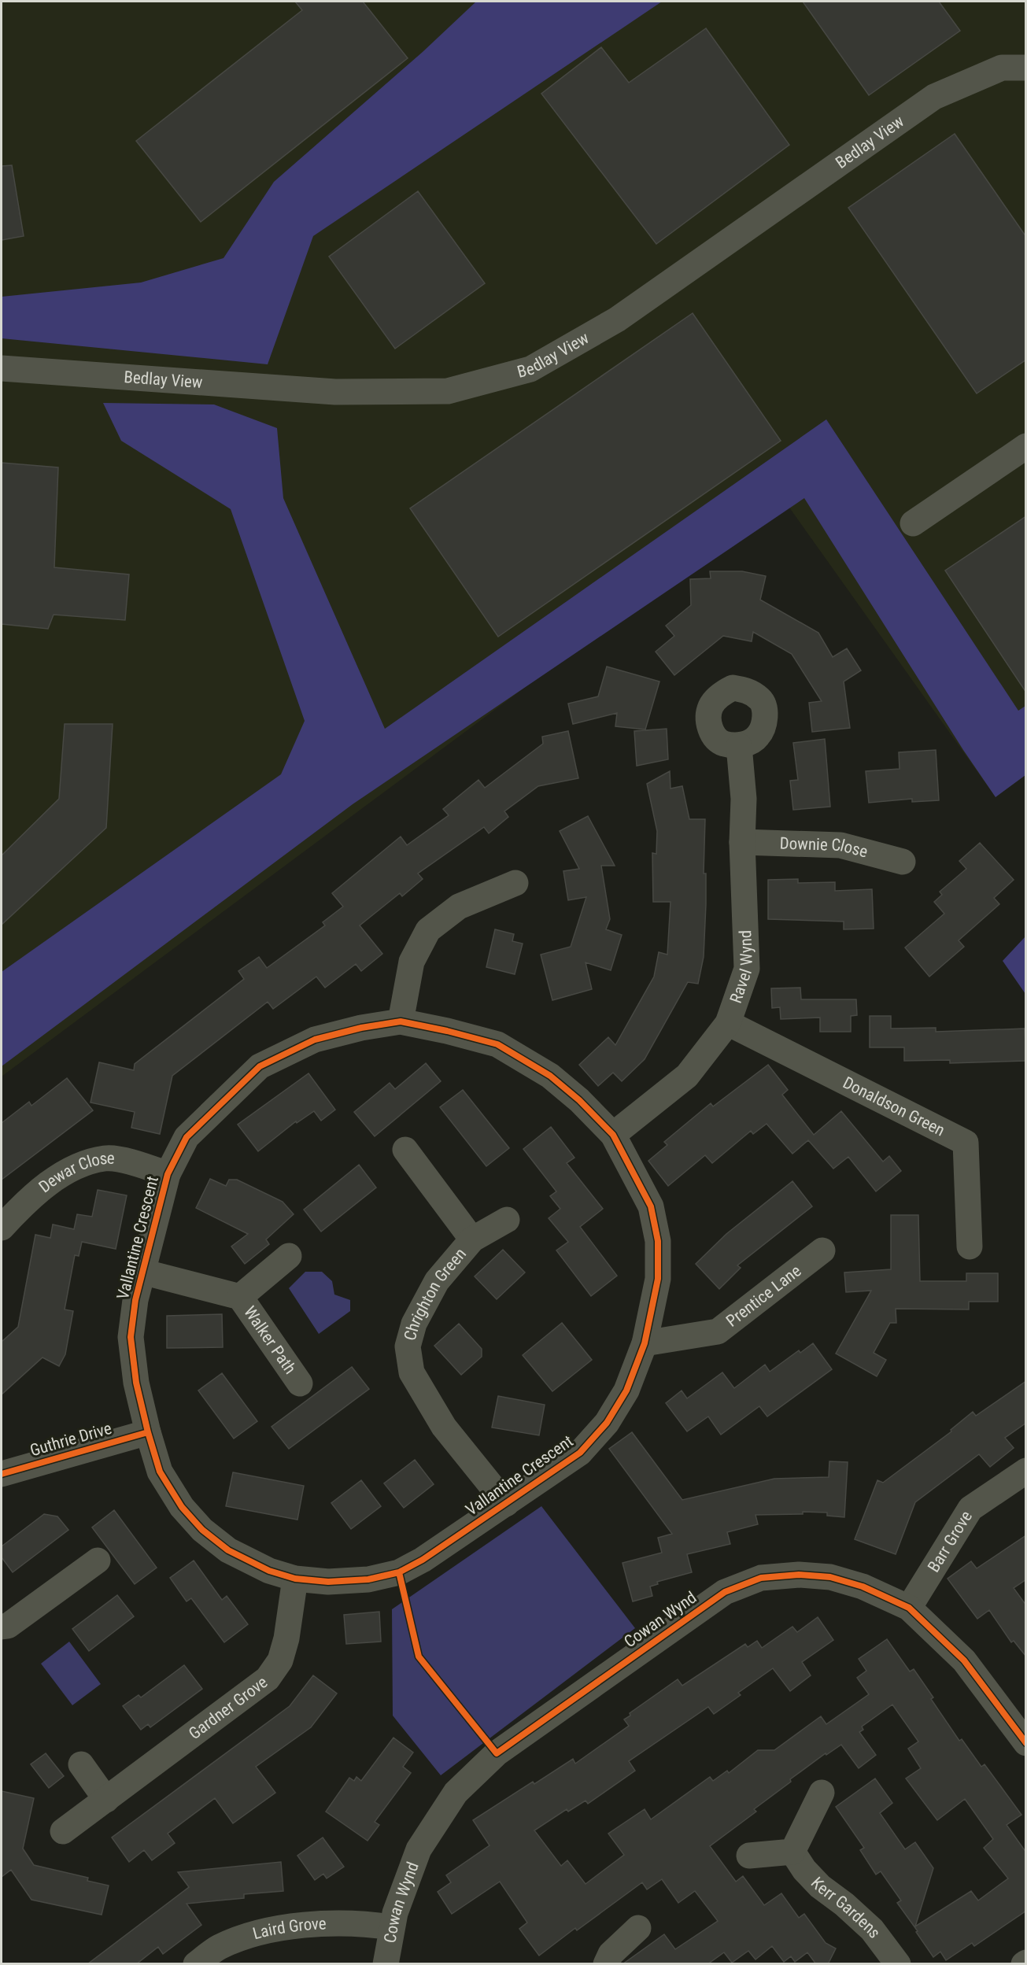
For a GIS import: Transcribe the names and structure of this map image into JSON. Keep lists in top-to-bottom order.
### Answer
{
  "streets": {
    "street": [
      "Bedlay View",
      "Downie Close",
      "Ravel Wynd",
      "Donaldson Green",
      "Dewar Close",
      "Vallantine Crescent",
      "Chrighton Green",
      "Prentice Lane",
      "Walker Path",
      "Guthrie Drive",
      "Barr Grove",
      "Cowan Wynd",
      "Gardner Grove",
      "Kerr Gardens",
      "Laird Grove"
    ]
  },
  "crossings": [
    ["Downie Close", "Ravel Wynd"],
    ["Ravel Wynd", "Donaldson Green"],
    ["Ravel Wynd", "Vallantine Crescent"],
    ["Dewar Close", "Vallantine Crescent"],
    ["Vallantine Crescent", "Chrighton Green"],
    ["Vallantine Crescent", "Prentice Lane"],
    ["Vallantine Crescent", "Walker Path"],
    ["Vallantine Crescent", "Guthrie Drive"],
    ["Vallantine Crescent", "Gardner Grove"],
    ["Barr Grove", "Cowan Wynd"],
    ["Cowan Wynd", "Laird Grove"]
  ]
}
